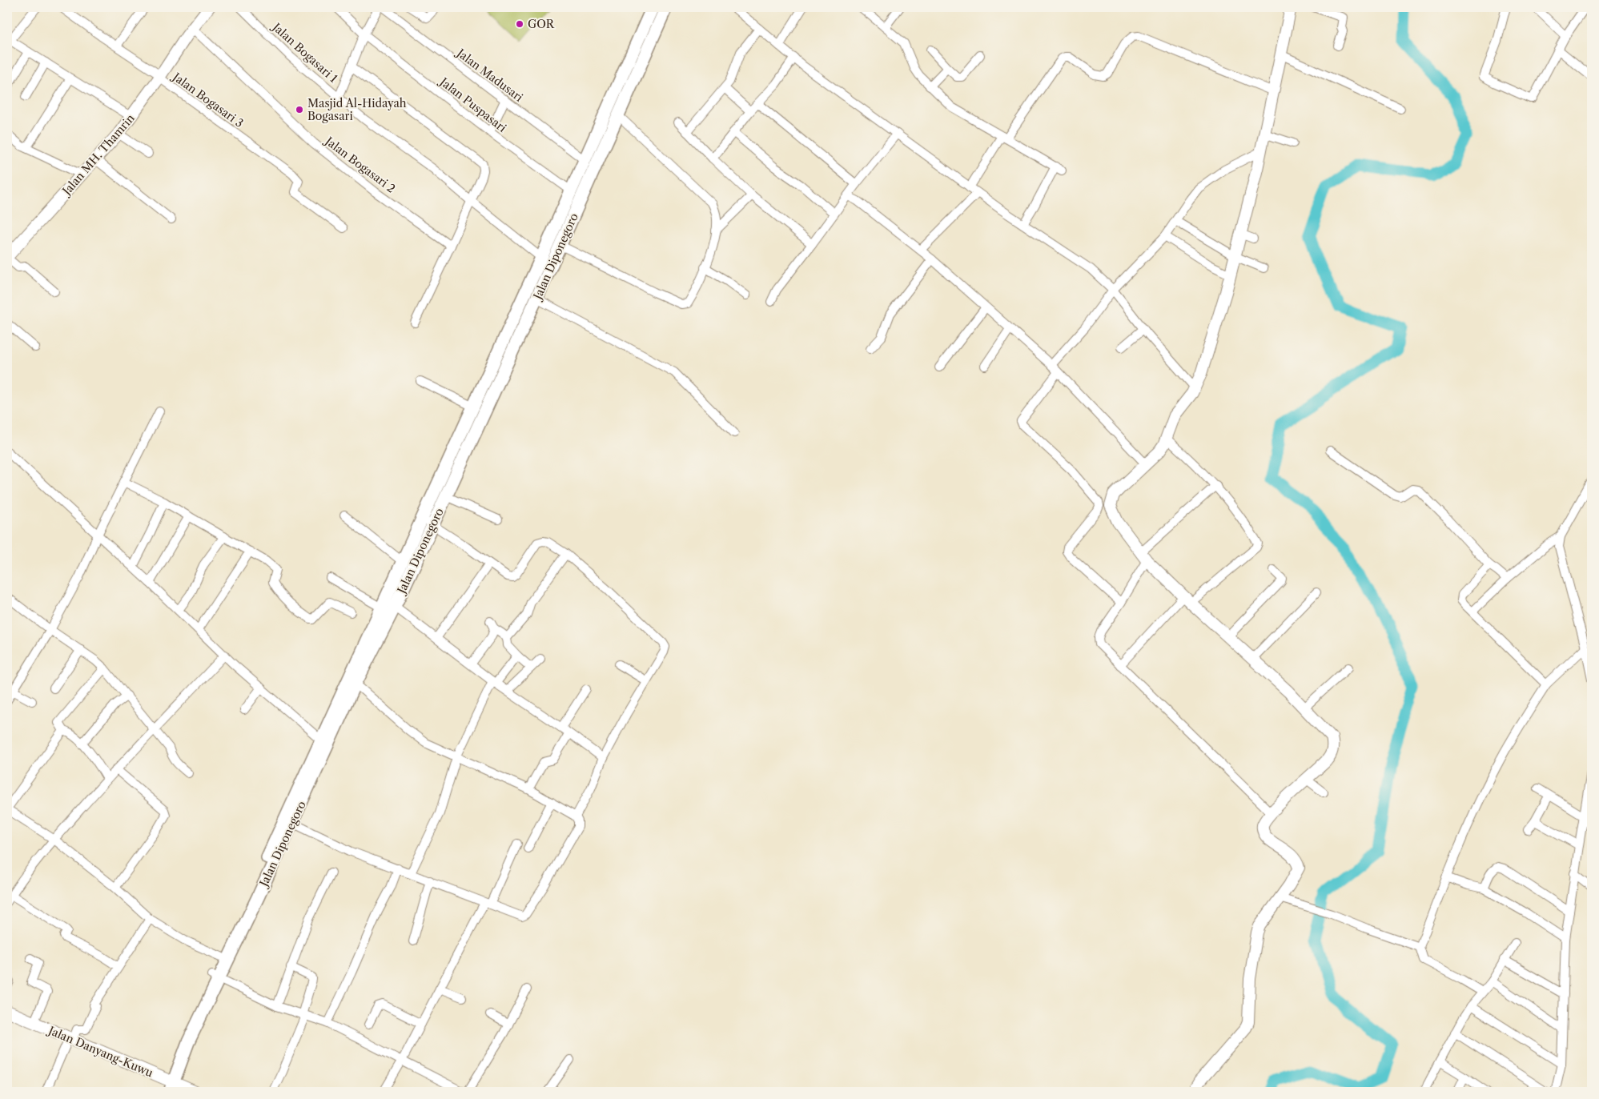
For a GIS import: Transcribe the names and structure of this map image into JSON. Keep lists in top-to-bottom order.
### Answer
{
  "streets": {
    "main road": ["Jalan Diponegoro"],
    "street": [
      "Jalan Bogasari 1",
      "Jalan Madusari",
      "Jalan Bogasari 3",
      "Jalan Puspasari",
      "Jalan MH. Thamrin",
      "Jalan Bogasari 2",
      "Jalan Danyang-Kuwu"
    ]
  },
  "crossings": [
    ["Jalan Bogasari 1", "Jalan Diponegoro"],
    ["Jalan Madusari", "Jalan Diponegoro"],
    ["Jalan Bogasari 3", "Jalan MH. Thamrin"],
    ["Jalan Puspasari", "Jalan Diponegoro"],
    ["Jalan MH. Thamrin", "Jalan Bogasari 2"],
    ["Jalan Diponegoro", "Jalan Danyang-Kuwu"]
  ],
  "places": ["GOR", "Masjid Al-Hidayah Bogasari"]
}
